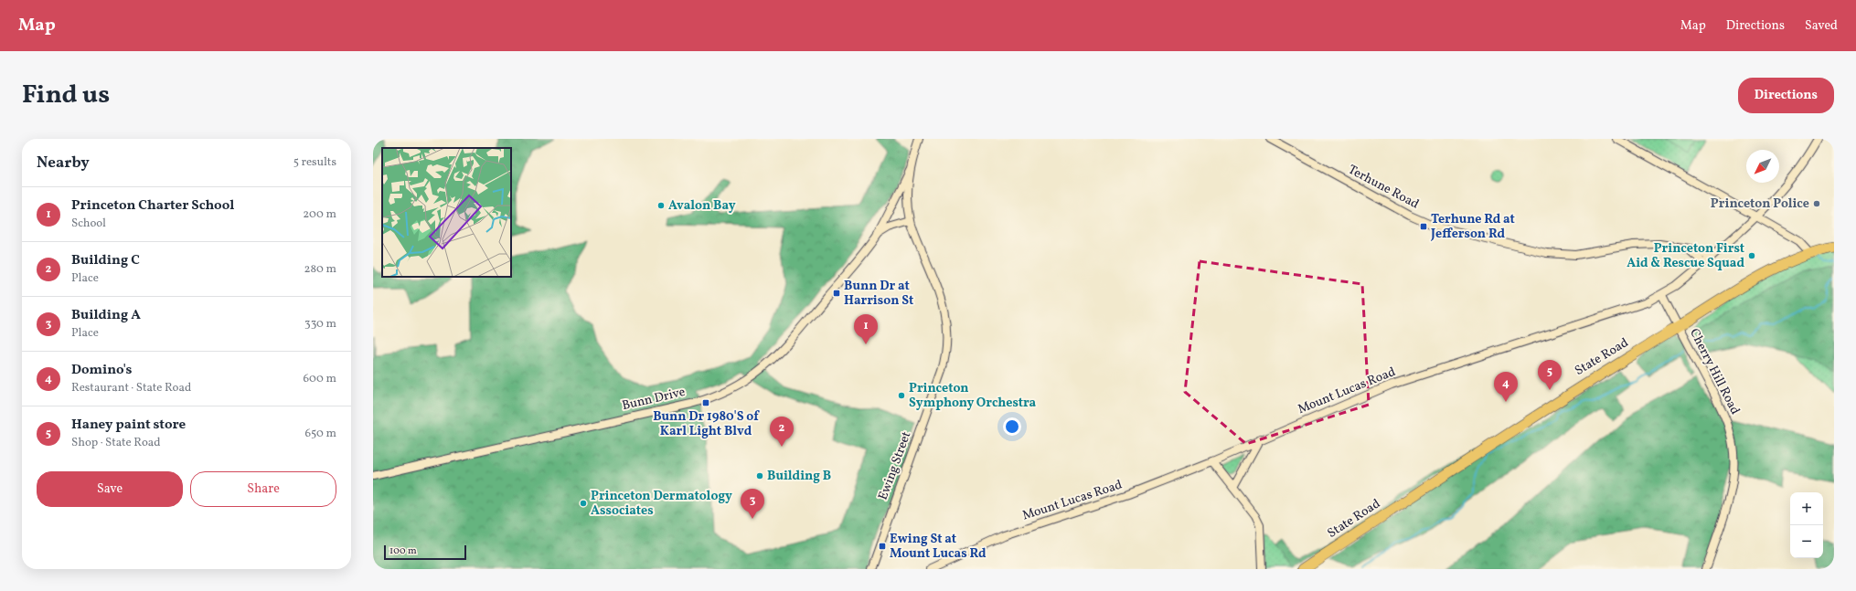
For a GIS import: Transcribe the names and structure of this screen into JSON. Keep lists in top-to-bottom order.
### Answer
{
  "streets": {
    "highway": ["State Road"],
    "street": [
      "Terhune Road",
      "Cherry Hill Road",
      "Mount Lucas Road",
      "Bunn Drive",
      "Ewing Street"
    ]
  },
  "crossings": [
    ["Terhune Road", "Mount Lucas Road"],
    ["State Road", "Cherry Hill Road"],
    ["Cherry Hill Road", "Mount Lucas Road"],
    ["Bunn Drive", "Ewing Street"]
  ],
  "places": {
    "other": [
      "Princeton Police",
      "Avalon Bay",
      "Princeton First Aid & Rescue Squad",
      "Princeton Symphony Orchestra",
      "Building B",
      "Princeton Dermatology Associates"
    ],
    "transit": [
      "Terhune Rd at Jefferson Rd",
      "Bunn Dr at Harrison St",
      "Bunn Dr 1980'S of Karl Light Blvd",
      "Ewing St at Mount Lucas Rd"
    ]
  },
  "scale_bar": "100 m",
  "north": "bottom left",
  "page": {
    "header": "Map",
    "nav": ["Map", "Directions", "Saved"],
    "title": "Find us",
    "buttons": [
      "Directions",
      ["Save", "Share"]
    ],
    "heading": ["Nearby", "5 results"],
    "list": [
      {
        "mark": "1",
        "name": "Princeton Charter School",
        "note": "School",
        "value": "200 m"
      },
      {
        "mark": "2",
        "name": "Building C",
        "note": "Place",
        "value": "280 m"
      },
      {
        "mark": "3",
        "name": "Building A",
        "note": "Place",
        "value": "330 m"
      },
      {
        "mark": "4",
        "name": "Domino's",
        "note": "Restaurant · State Road",
        "value": "600 m"
      },
      {
        "mark": "5",
        "name": "Haney paint store",
        "note": "Shop · State Road",
        "value": "650 m"
      }
    ],
    "pins": [
      "1",
      "5",
      "4",
      "2",
      "3"
    ],
    "map_buttons": ["+", "−"],
    "scale": "100 m"
  }
}
